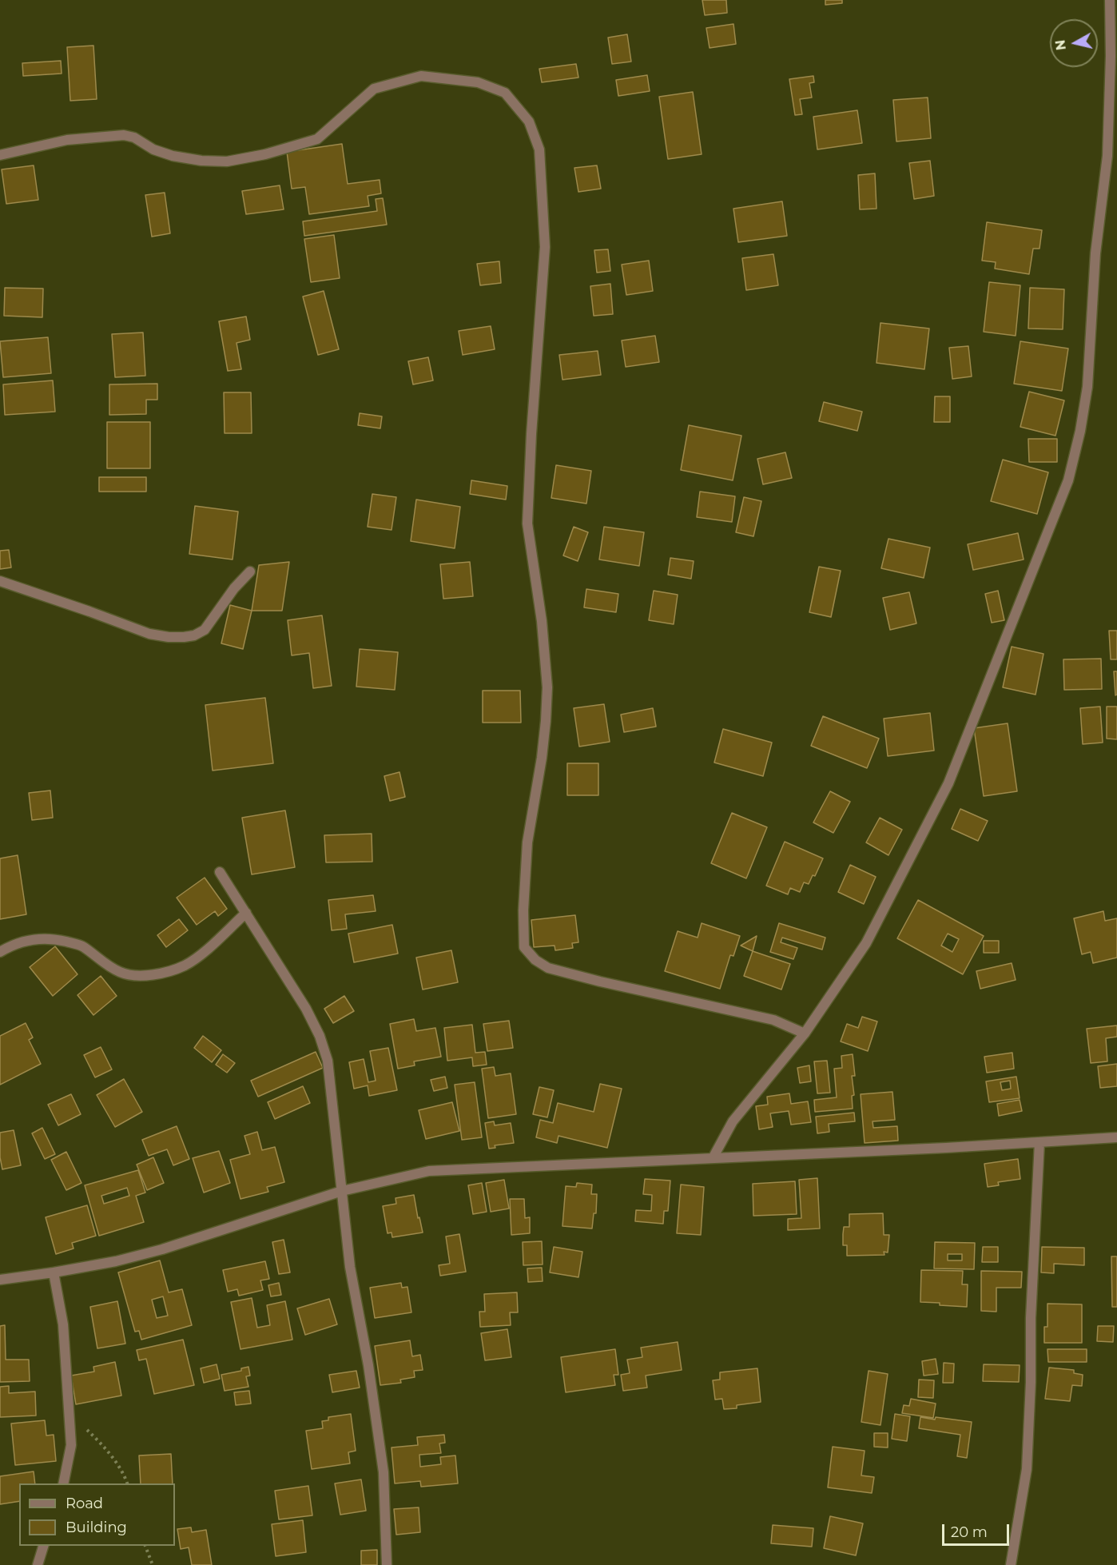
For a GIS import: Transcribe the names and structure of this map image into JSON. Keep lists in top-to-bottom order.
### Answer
{
  "legend": ["Road", "Building"],
  "scale_bar": "20 m",
  "north": "left"
}
